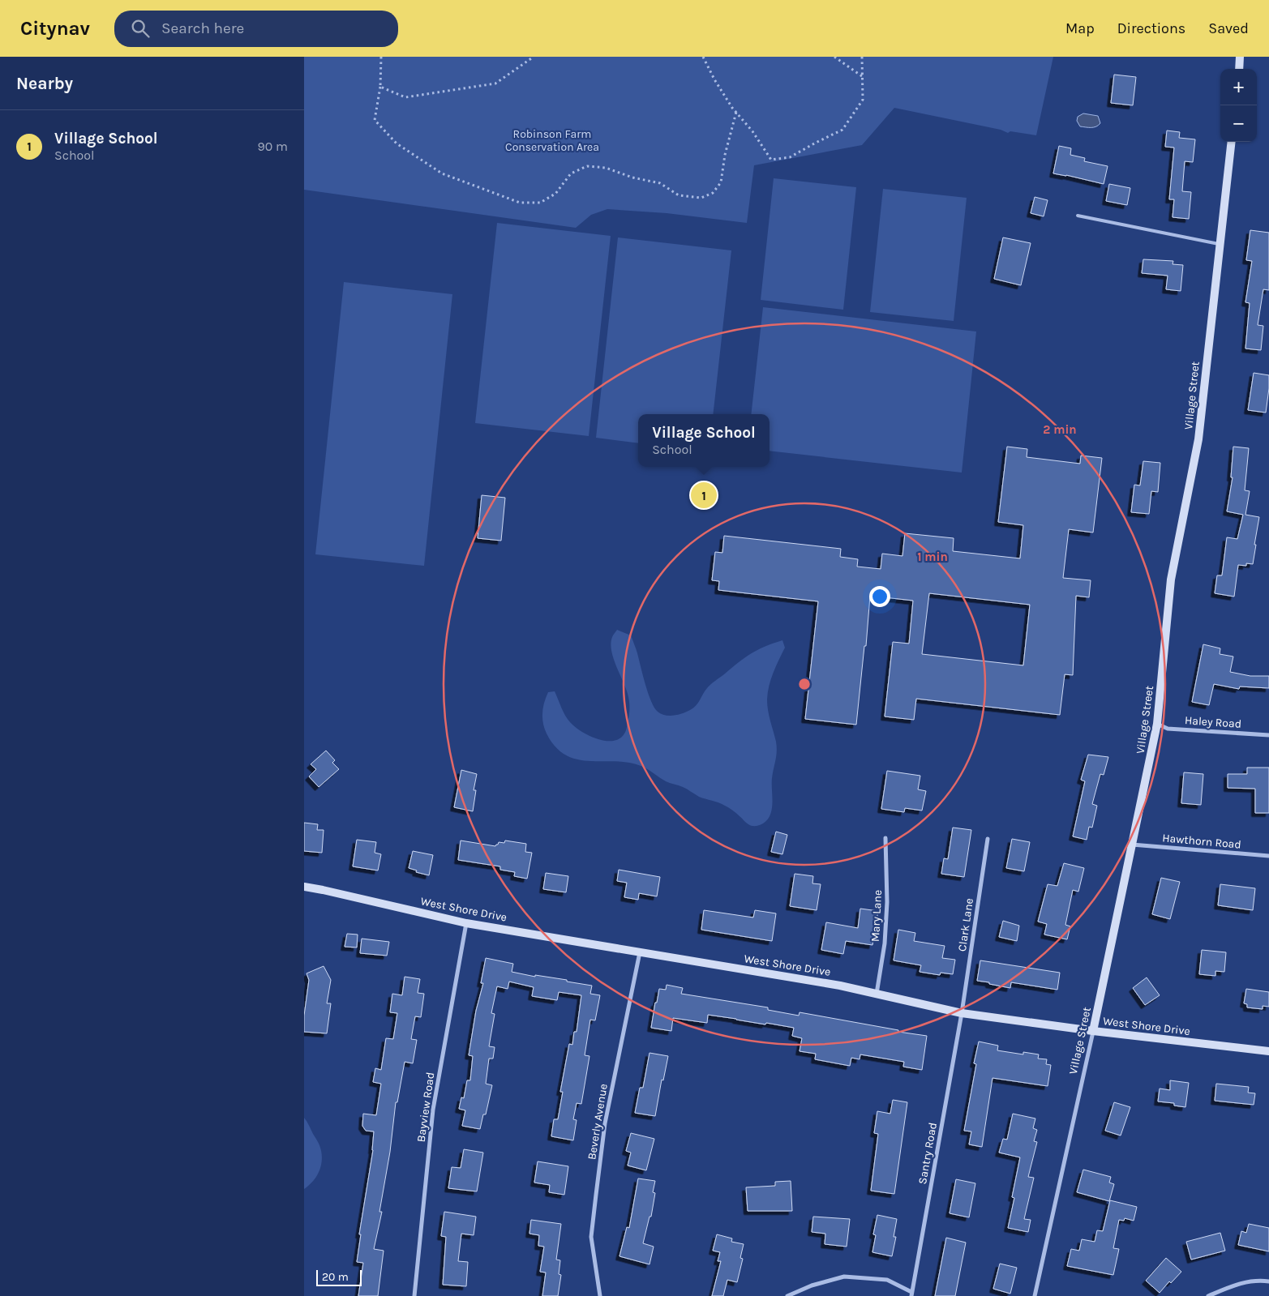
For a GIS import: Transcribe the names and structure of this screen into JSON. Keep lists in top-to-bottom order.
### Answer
{
  "streets": {
    "main road": ["Village Street", "West Shore Drive"],
    "street": [
      "Haley Road",
      "Hawthorn Road",
      "Mary Lane",
      "Clark Lane",
      "Bayview Road",
      "Beverly Avenue",
      "Santry Road"
    ]
  },
  "crossings": [
    ["Village Street", "Haley Road"],
    ["Village Street", "Hawthorn Road"],
    ["Village Street", "West Shore Drive"],
    ["West Shore Drive", "Mary Lane"],
    ["West Shore Drive", "Clark Lane"],
    ["West Shore Drive", "Bayview Road"],
    ["West Shore Drive", "Beverly Avenue"],
    ["West Shore Drive", "Santry Road"],
    ["Clark Lane", "Santry Road"]
  ],
  "parks": ["Robinson Farm Conservation Area"],
  "scale_bar": "20 m",
  "page": {
    "header": "Citynav",
    "search": "Search here",
    "nav": ["Map", "Directions", "Saved"],
    "heading": "Nearby",
    "map_buttons": ["+", "−"],
    "list": [
      {
        "mark": "1",
        "name": "Village School",
        "note": "School",
        "value": "90 m"
      }
    ],
    "popup": ["Village School", "School"],
    "pins": "1",
    "scale": "20 m"
  },
  "rings": ["2 min", "1 min"]
}
